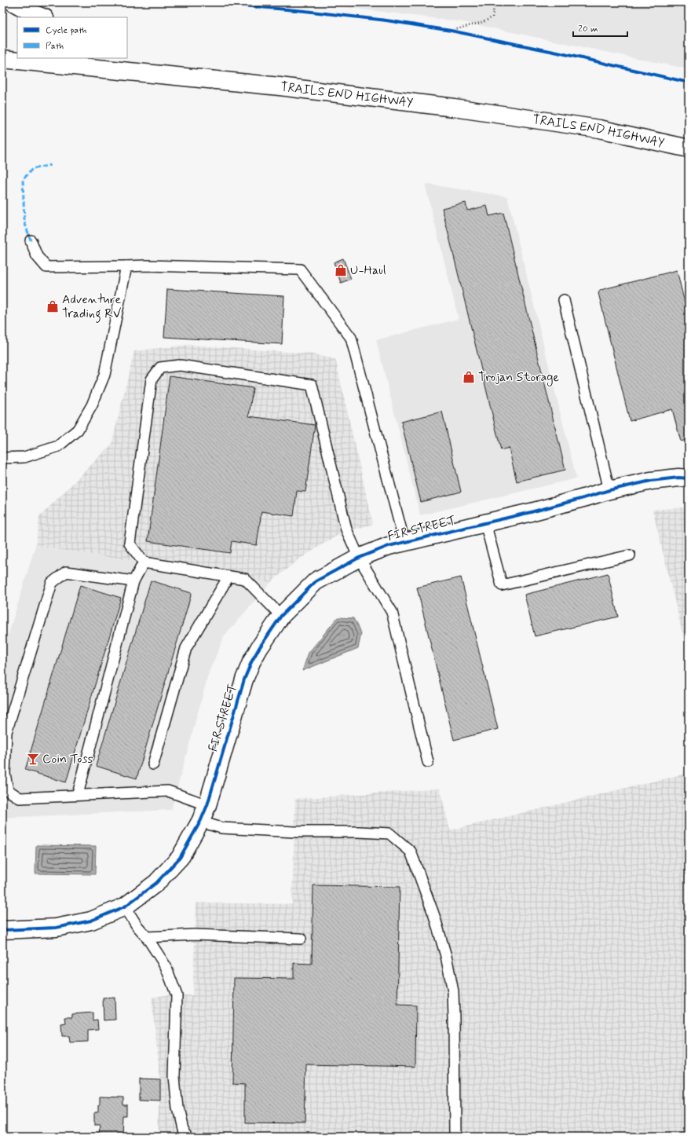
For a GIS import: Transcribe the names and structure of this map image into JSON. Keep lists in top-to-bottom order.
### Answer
{
  "streets": {
    "street": ["TRAILS END HIGHWAY", "FIR STREET"]
  },
  "places": {
    "shop": ["U-Haul", "Adventure Trading RV", "Trojan Storage"],
    "bar": ["Coin Toss"]
  },
  "legend": ["Cycle path", "Path"],
  "scale_bar": "20 m"
}
